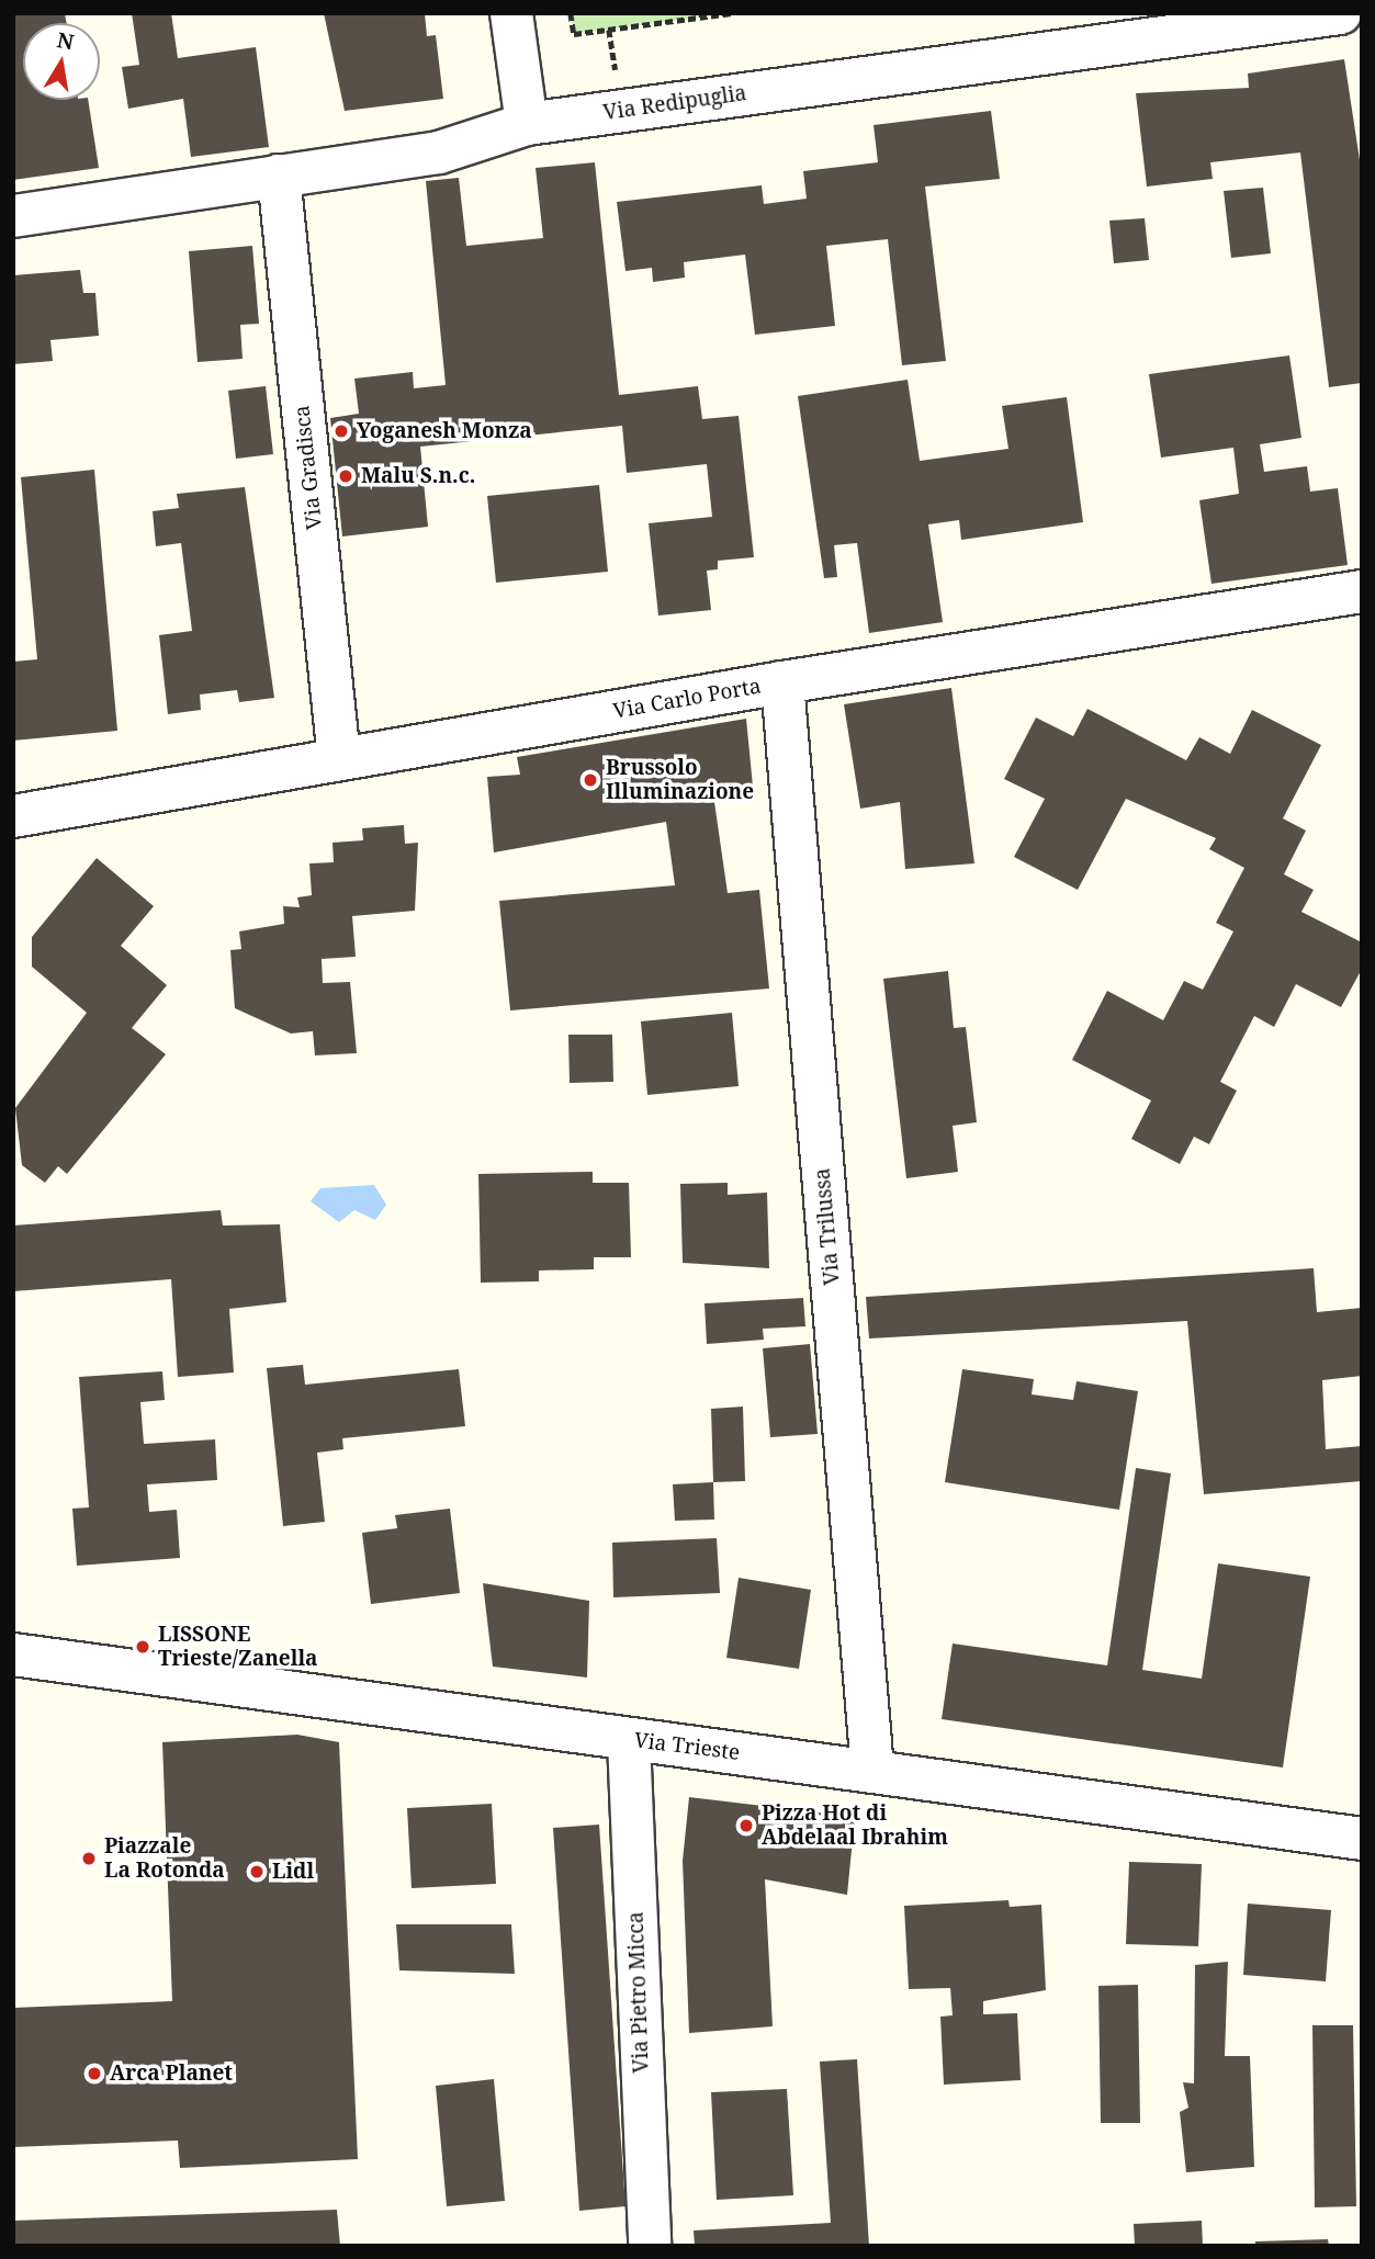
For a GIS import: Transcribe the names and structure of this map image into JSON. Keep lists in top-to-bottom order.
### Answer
{
  "streets": {
    "street": [
      "Via Redipuglia",
      "Via Gradisca",
      "Via Carlo Porta",
      "Via Trilussa",
      "Via Trieste",
      "Via Pietro Micca"
    ]
  },
  "crossings": [
    ["Via Redipuglia", "Via Gradisca"],
    ["Via Gradisca", "Via Carlo Porta"],
    ["Via Carlo Porta", "Via Trilussa"],
    ["Via Trilussa", "Via Trieste"],
    ["Via Trieste", "Via Pietro Micca"]
  ],
  "places": [
    "Yoganesh Monza",
    "Malu S.n.c.",
    "Brussolo Illuminazione",
    "LISSONE Trieste/Zanella",
    "Pizza Hot di Abdelaal Ibrahim",
    "Piazzale La Rotonda",
    "Lidl",
    "Arca Planet"
  ],
  "north": "top"
}
